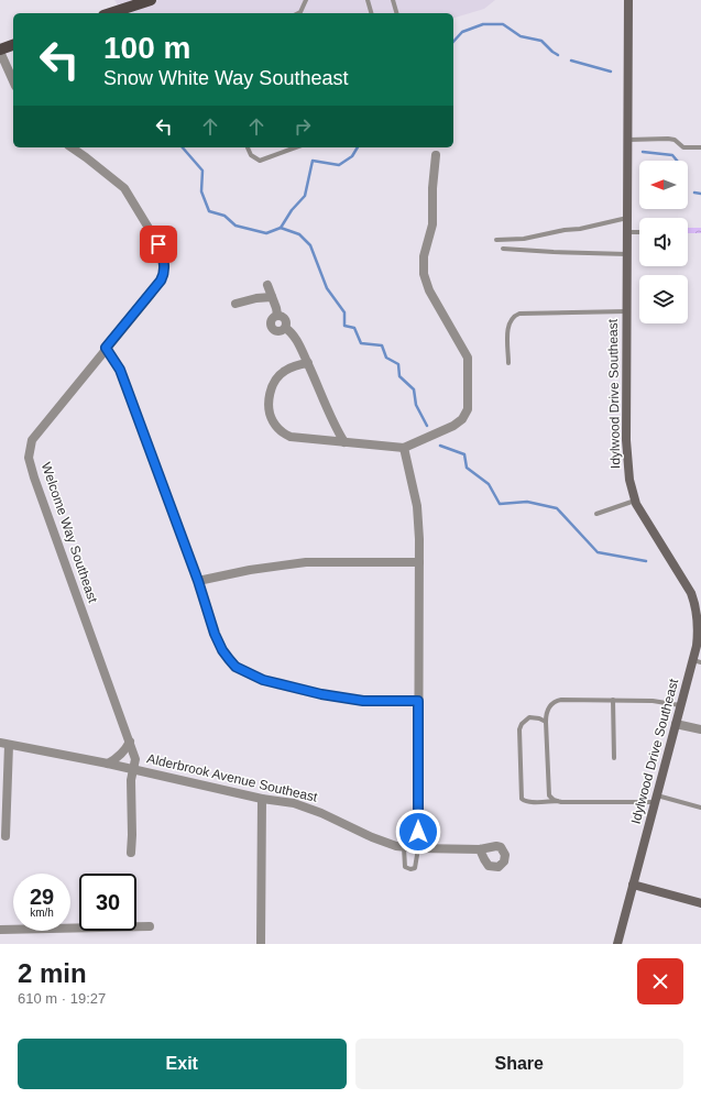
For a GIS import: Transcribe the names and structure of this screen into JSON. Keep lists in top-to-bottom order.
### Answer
{
  "streets": {
    "street": ["Idylwood Drive Southeast", "Welcome Way Southeast", "Alderbrook Avenue Southeast"]
  },
  "crossings": [
    ["Welcome Way Southeast", "Alderbrook Avenue Southeast"]
  ],
  "north": "left",
  "page": {
    "turn": ["100 m", "Snow White Way Southeast"],
    "speed": "29 km/h",
    "limit": "30",
    "heading": ["2 min", "610 m · 19:27"],
    "buttons": ["Exit", "Share"]
  }
}
